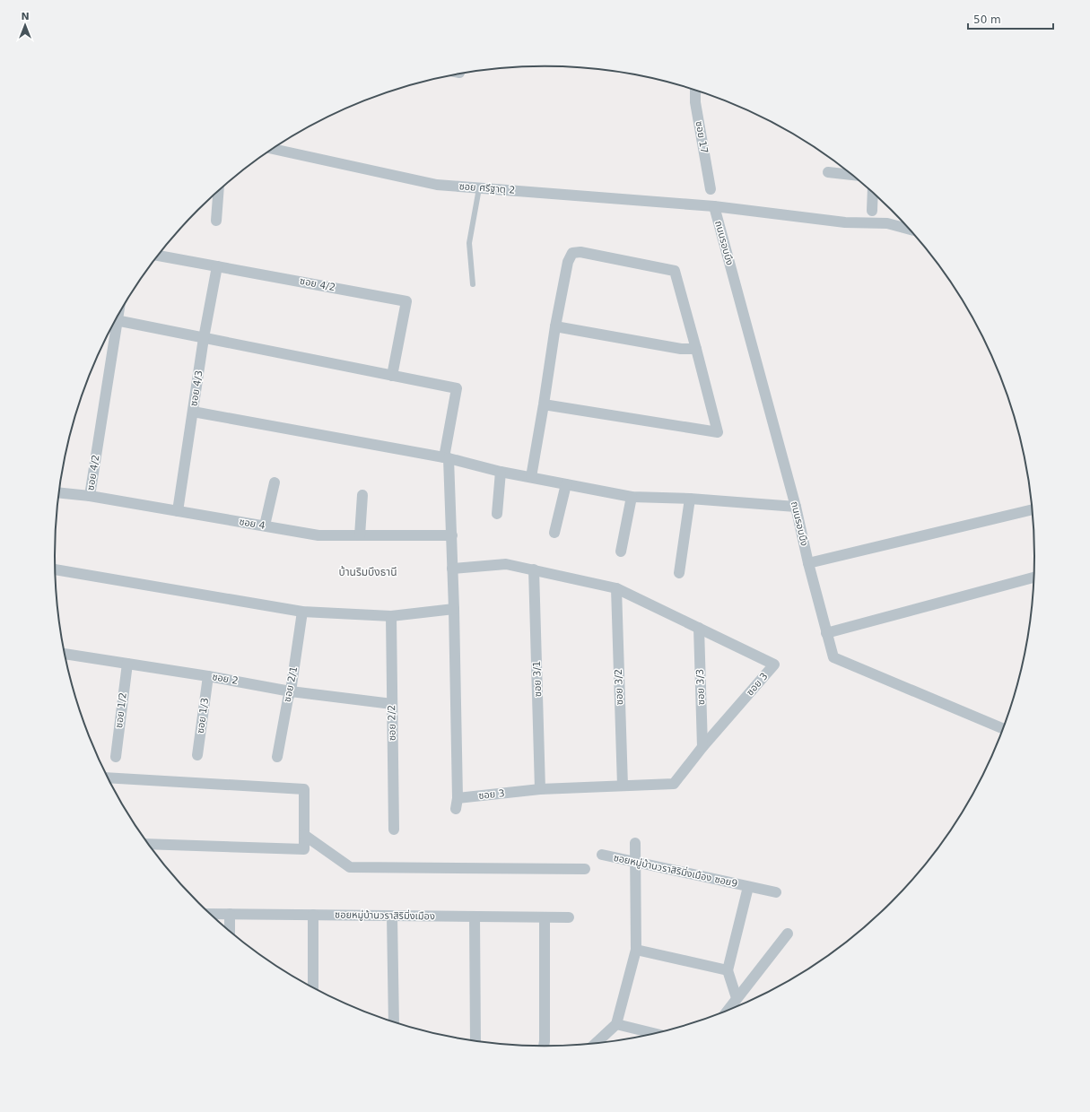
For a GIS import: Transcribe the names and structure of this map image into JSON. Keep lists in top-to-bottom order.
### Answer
{
  "streets": {
    "street": [
      "ซอย 17",
      "ซอย ศรีฐาตุ 2",
      "ถนนรอบบึง",
      "ซอย 4/2",
      "ซอย 4/3",
      "ซอย 4",
      "ซอย 2",
      "ซอย 3/1",
      "ซอย 2/1",
      "ซอย 3",
      "ซอย 3/2",
      "ซอย 3/3",
      "ซอย 1/2",
      "ซอย 1/3",
      "ซอย 2/2",
      "ซอยหมู่บ้านวราสิริมิ่งเมือง ซอย9",
      "ซอยหมู่บ้านวราสิริมิ่งเมือง"
    ]
  },
  "crossings": [
    ["ซอย ศรีฐาตุ 2", "ถนนรอบบึง"],
    ["ซอย 4/2", "ซอย 4/3"],
    ["ซอย 4/2", "ซอย 4"],
    ["ซอย 4/3", "ซอย 4"],
    ["ซอย 2", "ซอย 2/1"],
    ["ซอย 2", "ซอย 1/2"],
    ["ซอย 2", "ซอย 1/3"],
    ["ซอย 2", "ซอย 2/2"],
    ["ซอย 3/1", "ซอย 3"],
    ["ซอย 3", "ซอย 3/2"],
    ["ซอย 3", "ซอย 3/3"]
  ],
  "districts": ["บ้านริมบึงธานี"],
  "scale_bar": "50 m",
  "north": "top"
}
